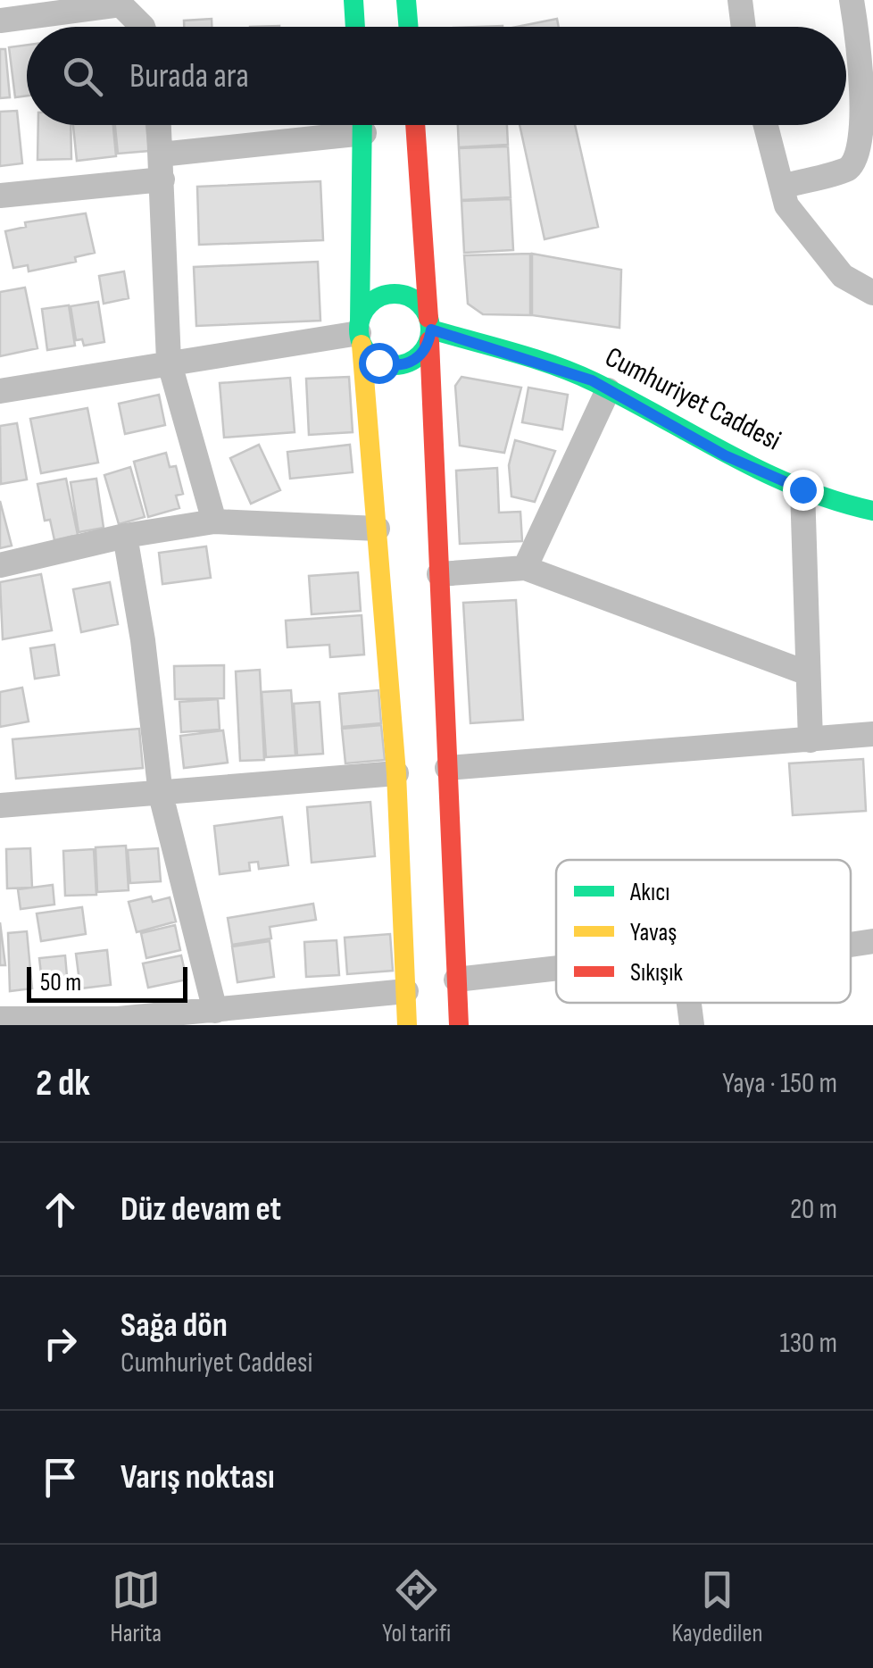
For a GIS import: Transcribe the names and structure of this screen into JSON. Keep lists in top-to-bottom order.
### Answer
{
  "streets": {
    "street": ["Cumhuriyet Caddesi"]
  },
  "legend": ["Akıcı", "Yavaş", "Sıkışık"],
  "scale_bar": "50 m",
  "page": {
    "search": "Burada ara",
    "scale": "50 m",
    "heading": ["2 dk", "Yaya · 150 m"],
    "list": [
      ["Düz devam et", "20 m"],
      ["Sağa dön", "Cumhuriyet Caddesi", "130 m"],
      "Varış noktası"
    ],
    "nav": ["Harita", "Yol tarifi", "Kaydedilen"]
  }
}
